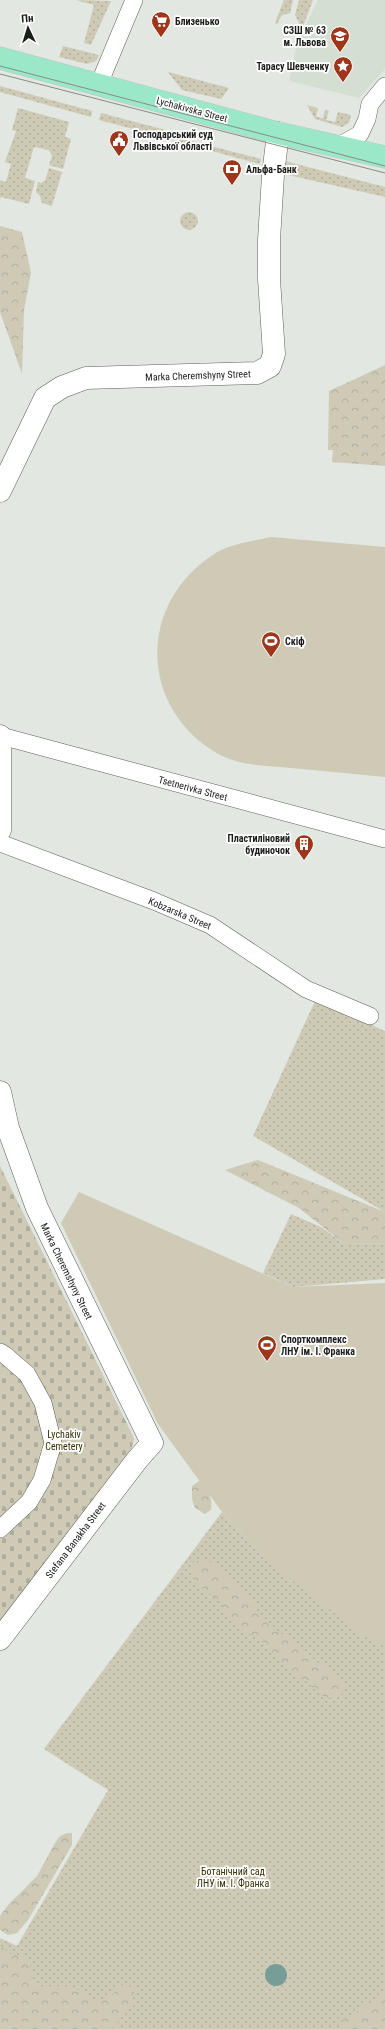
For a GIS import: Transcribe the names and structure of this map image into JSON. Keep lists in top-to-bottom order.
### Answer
{
  "streets": {
    "main road": ["Lychakivska Street"],
    "street": [
      "Marka Cheremshyny Street",
      "Tsetnerivka Street",
      "Kobzarska Street",
      "Stefana Banakha Street"
    ]
  },
  "crossings": [
    ["Lychakivska Street", "Marka Cheremshyny Street"],
    ["Marka Cheremshyny Street", "Stefana Banakha Street"]
  ],
  "parks": ["Lychakiv Cemetery", "Ботанічний сад ЛНУ ім. І. Франка"],
  "places": {
    "supermarket": ["Близенько"],
    "school or university": ["СЗШ № 63 м. Львова"],
    "place": ["Тарасу Шевченку"],
    "public building": ["Господарський суд Львівської області"],
    "bank": ["Альфа-Банк"],
    "sports": ["Скіф", "Спорткомплекс ЛНУ ім. І. Франка"],
    "building": ["Пластиліновий будиночок"]
  },
  "north": "top"
}
